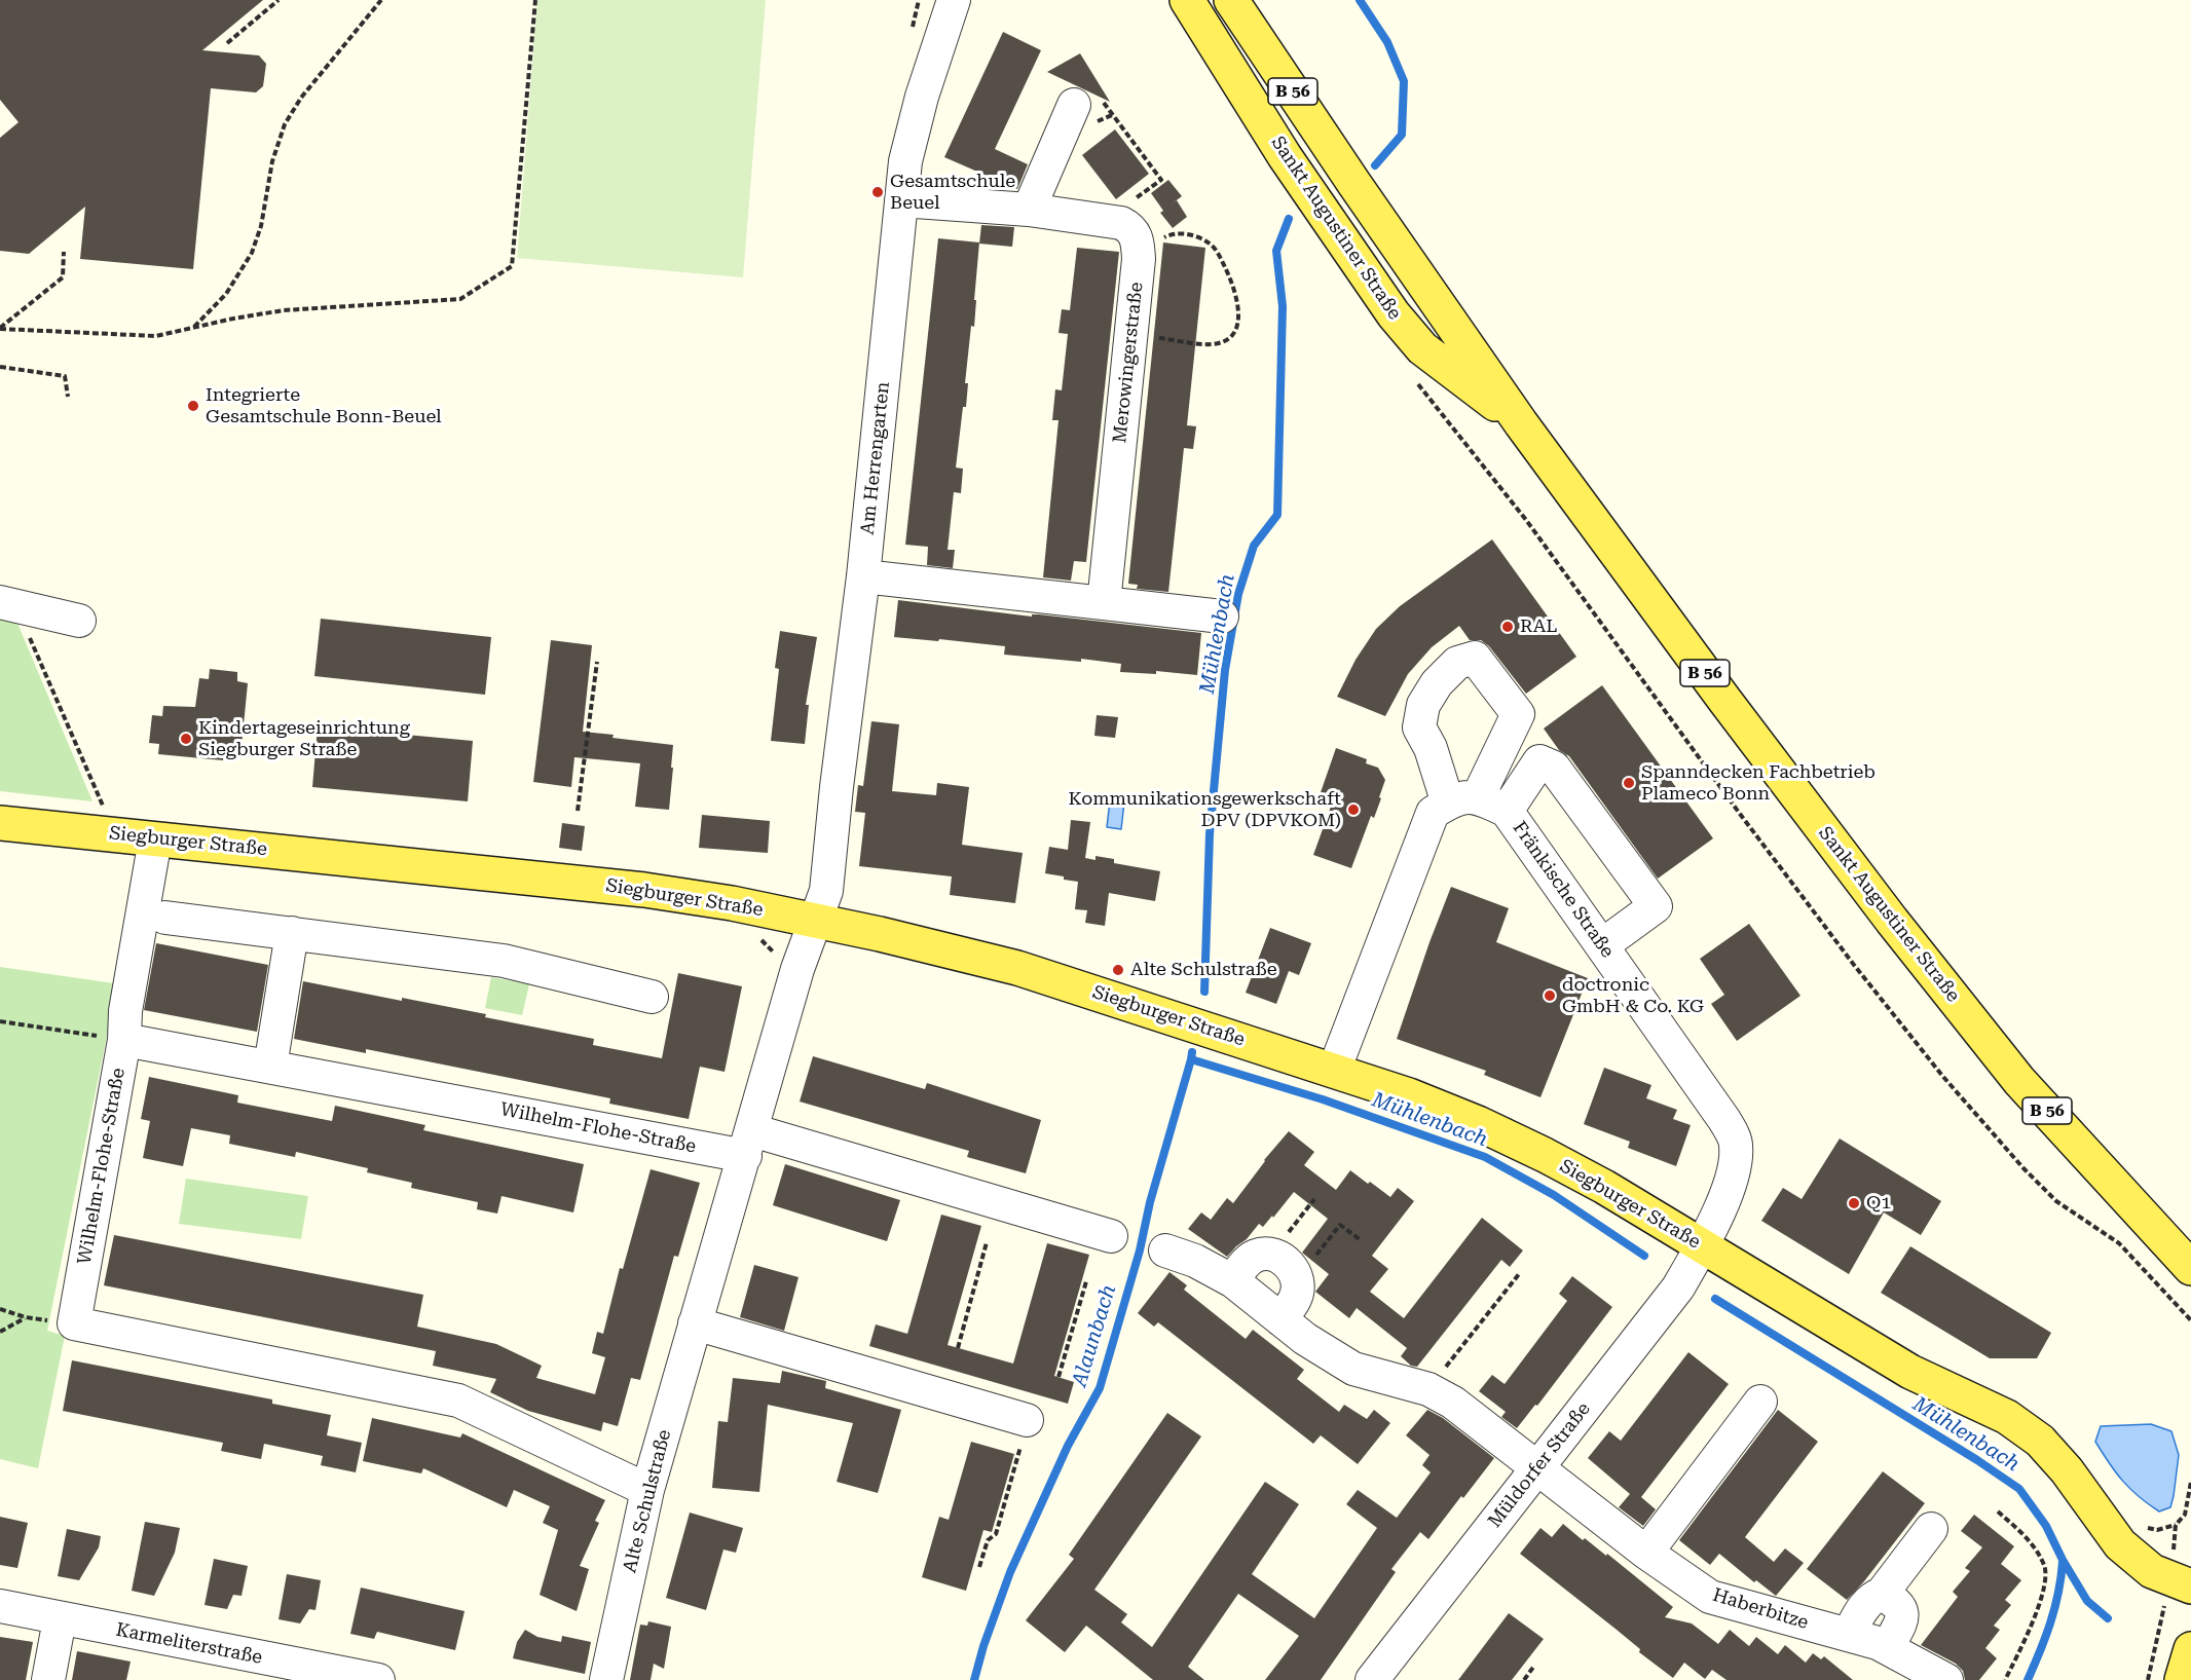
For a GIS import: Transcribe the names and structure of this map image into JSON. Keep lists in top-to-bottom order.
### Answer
{
  "streets": {
    "main road": ["B 56", "Sankt Augustiner Straße", "Siegburger Straße"],
    "street": [
      "Merowingerstraße",
      "Am Herrengarten",
      "Fränkische Straße",
      "Wilhelm-Flohe-Straße",
      "Müldorfer Straße",
      "Alte Schulstraße",
      "Haberbitze",
      "Karmeliterstraße"
    ]
  },
  "crossings": [
    ["Am Herrengarten", "Siegburger Straße"],
    ["Am Herrengarten", "Alte Schulstraße"],
    ["Siegburger Straße", "Fränkische Straße"],
    ["Siegburger Straße", "Müldorfer Straße"],
    ["Siegburger Straße", "Alte Schulstraße"],
    ["Fränkische Straße", "Müldorfer Straße"],
    ["Wilhelm-Flohe-Straße", "Alte Schulstraße"],
    ["Müldorfer Straße", "Haberbitze"]
  ],
  "water": ["Mühlenbach", "Alaunbach"],
  "places": [
    "Gesamtschule Beuel",
    "Integrierte Gesamtschule Bonn-Beuel",
    "RAL",
    "Kindertageseinrichtung Siegburger Straße",
    "Spanndecken Fachbetrieb Plameco Bonn",
    "Kommunikationsgewerkschaft DPV (DPVKOM)",
    "Alte Schulstraße",
    "doctronic GmbH & Co. KG",
    "Q1"
  ]
}
